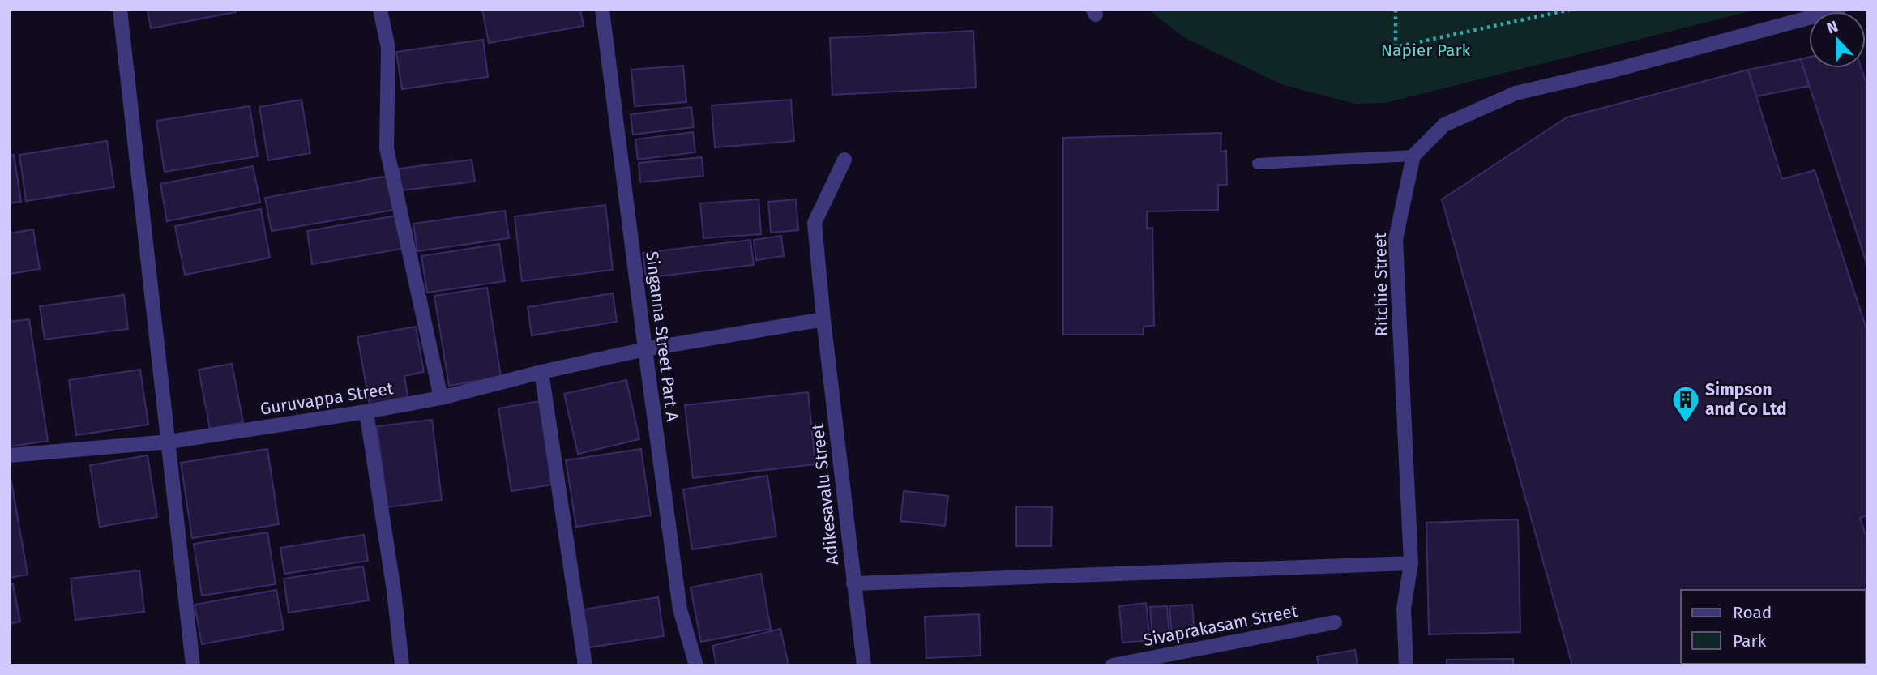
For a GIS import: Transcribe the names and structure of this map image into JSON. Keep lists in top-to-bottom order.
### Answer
{
  "streets": {
    "street": [
      "Ritchie Street",
      "Singanna Street Part A",
      "Guruvappa Street",
      "Adikesavalu Street",
      "Sivaprakasam Street"
    ]
  },
  "crossings": [
    ["Singanna Street Part A", "Guruvappa Street"],
    ["Guruvappa Street", "Adikesavalu Street"]
  ],
  "parks": ["Napier Park"],
  "places": {
    "building": ["Simpson and Co Ltd"]
  },
  "legend": ["Road", "Park"],
  "north": "top"
}
